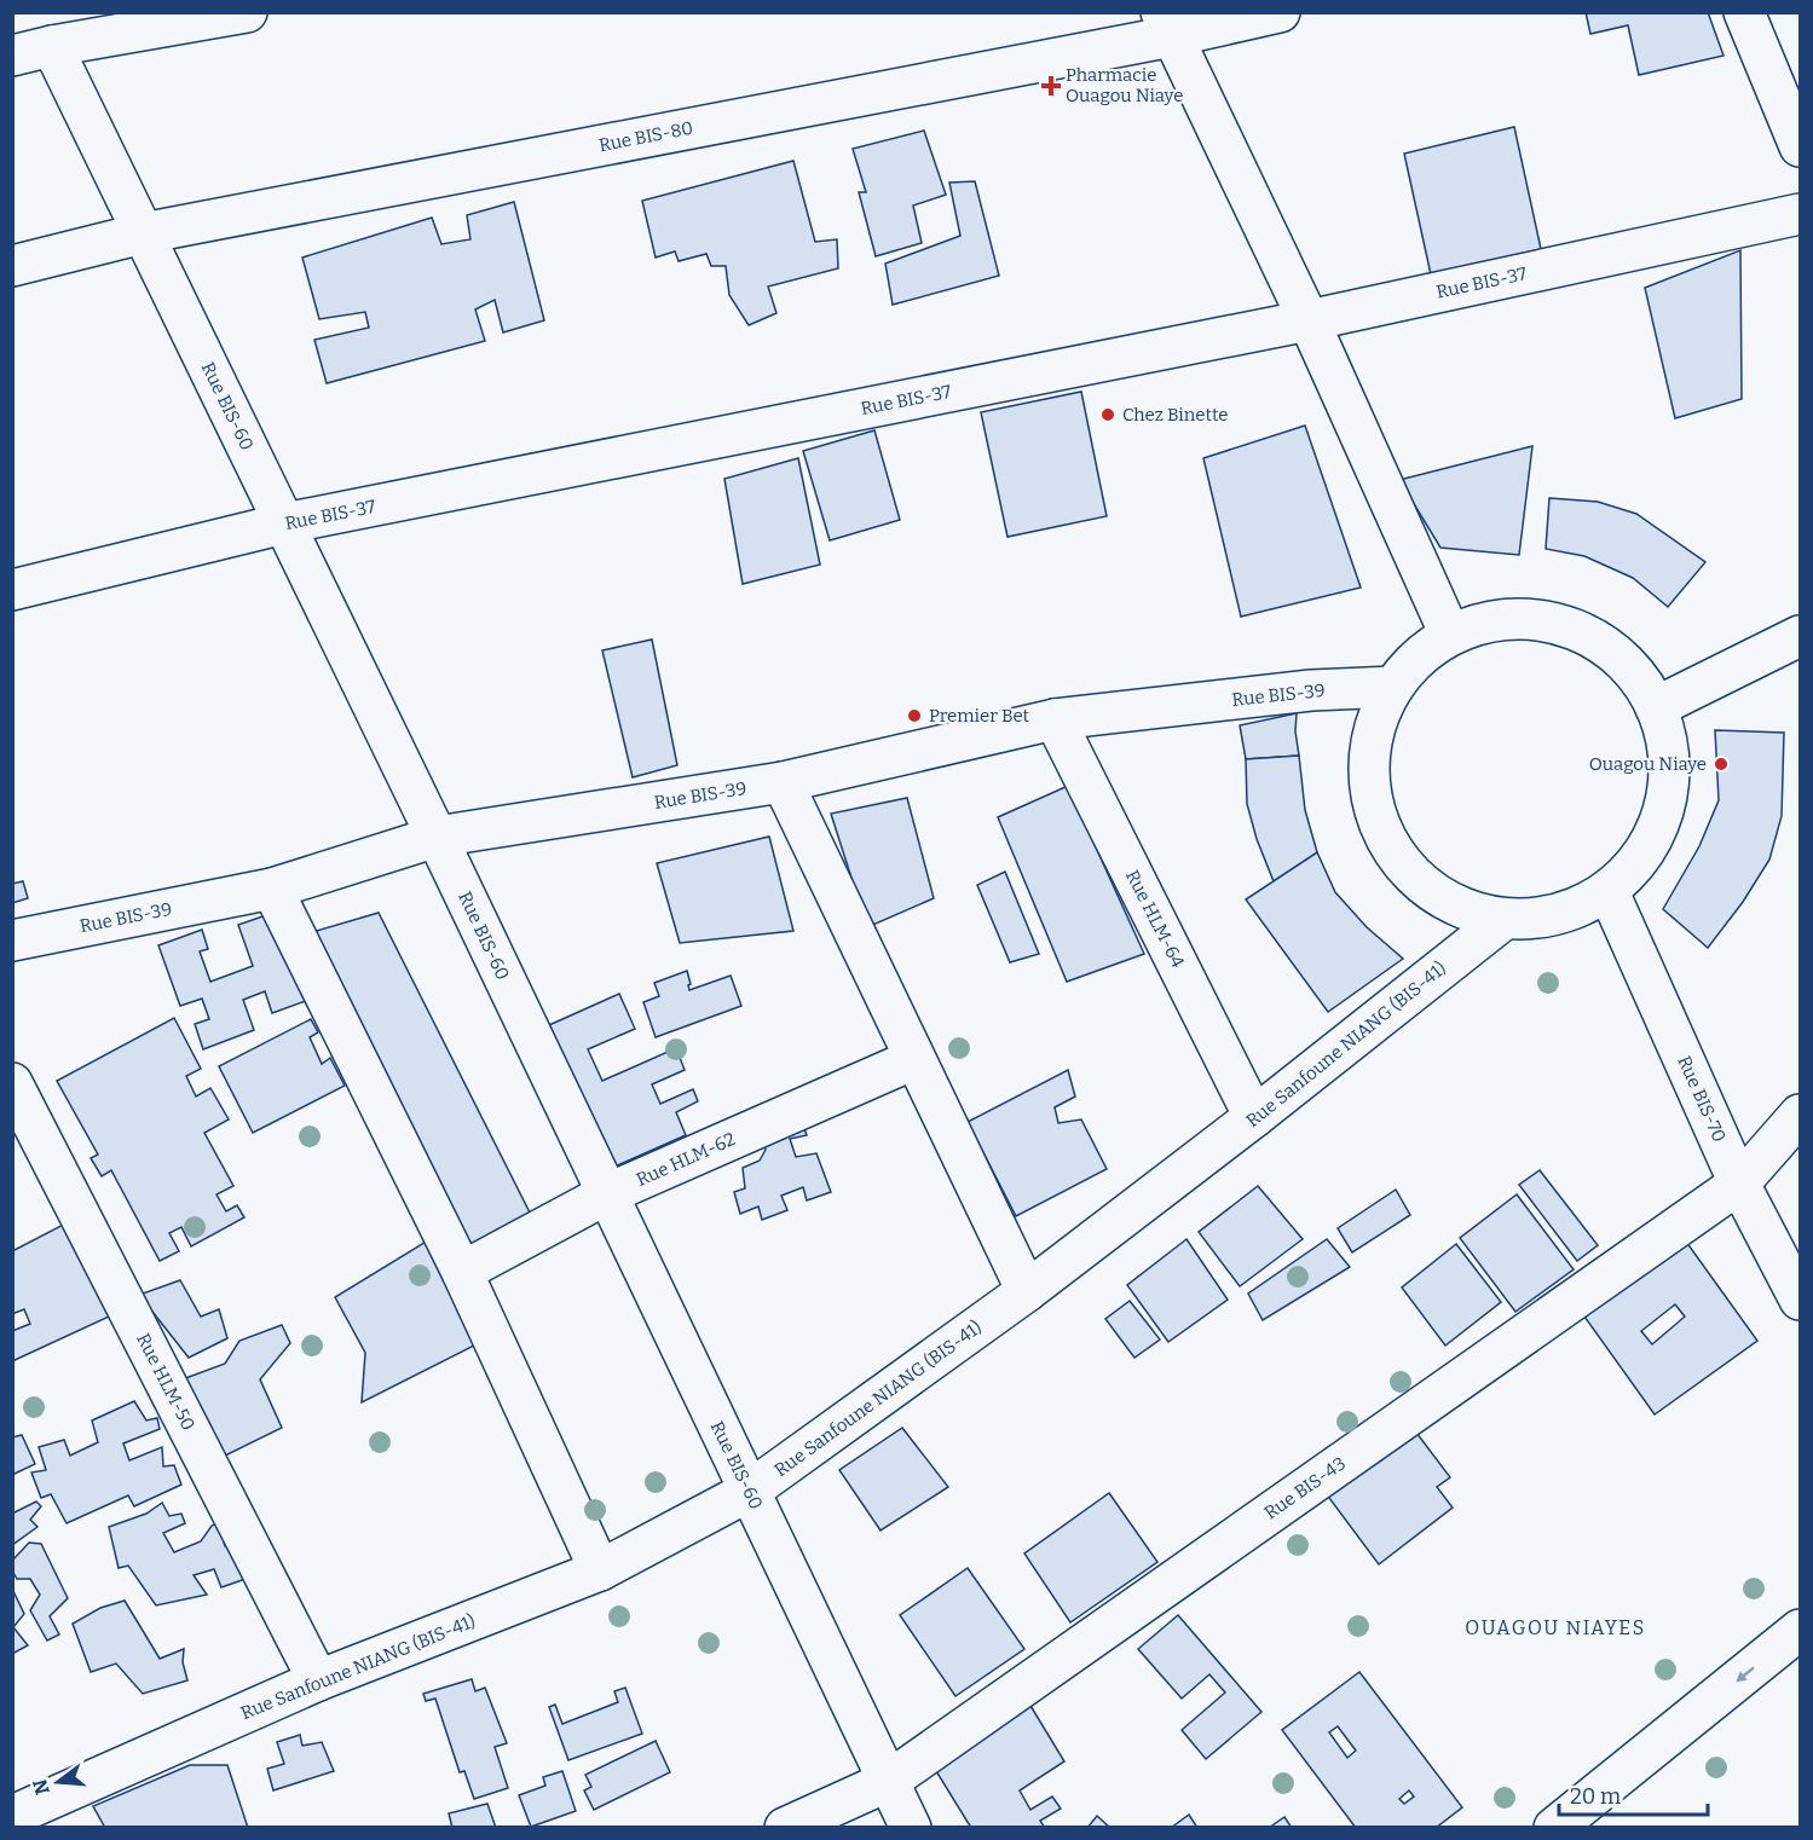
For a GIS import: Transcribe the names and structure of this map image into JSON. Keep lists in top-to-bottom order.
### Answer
{
  "streets": {
    "street": [
      "Rue BIS-80",
      "Rue BIS-37",
      "Rue BIS-60",
      "Rue BIS-39",
      "Rue HLM-64",
      "Rue Sanfoune NIANG (BIS-41)",
      "Rue BIS-70",
      "Rue HLM-62",
      "Rue HLM-50",
      "Rue BIS-43"
    ]
  },
  "crossings": [
    ["Rue BIS-80", "Rue BIS-60"],
    ["Rue BIS-37", "Rue BIS-60"],
    ["Rue BIS-60", "Rue BIS-39"],
    ["Rue BIS-60", "Rue Sanfoune NIANG (BIS-41)"],
    ["Rue BIS-60", "Rue HLM-62"],
    ["Rue BIS-60", "Rue BIS-43"],
    ["Rue BIS-39", "Rue HLM-64"],
    ["Rue HLM-64", "Rue Sanfoune NIANG (BIS-41)"],
    ["Rue Sanfoune NIANG (BIS-41)", "Rue HLM-50"],
    ["Rue BIS-70", "Rue BIS-43"]
  ],
  "districts": ["OUAGOU NIAYES"],
  "places": {
    "health": ["Pharmacie Ouagou Niaye"],
    "other": ["Chez Binette", "Premier Bet", "Ouagou Niaye"]
  },
  "scale_bar": "20 m",
  "north": "left"
}
